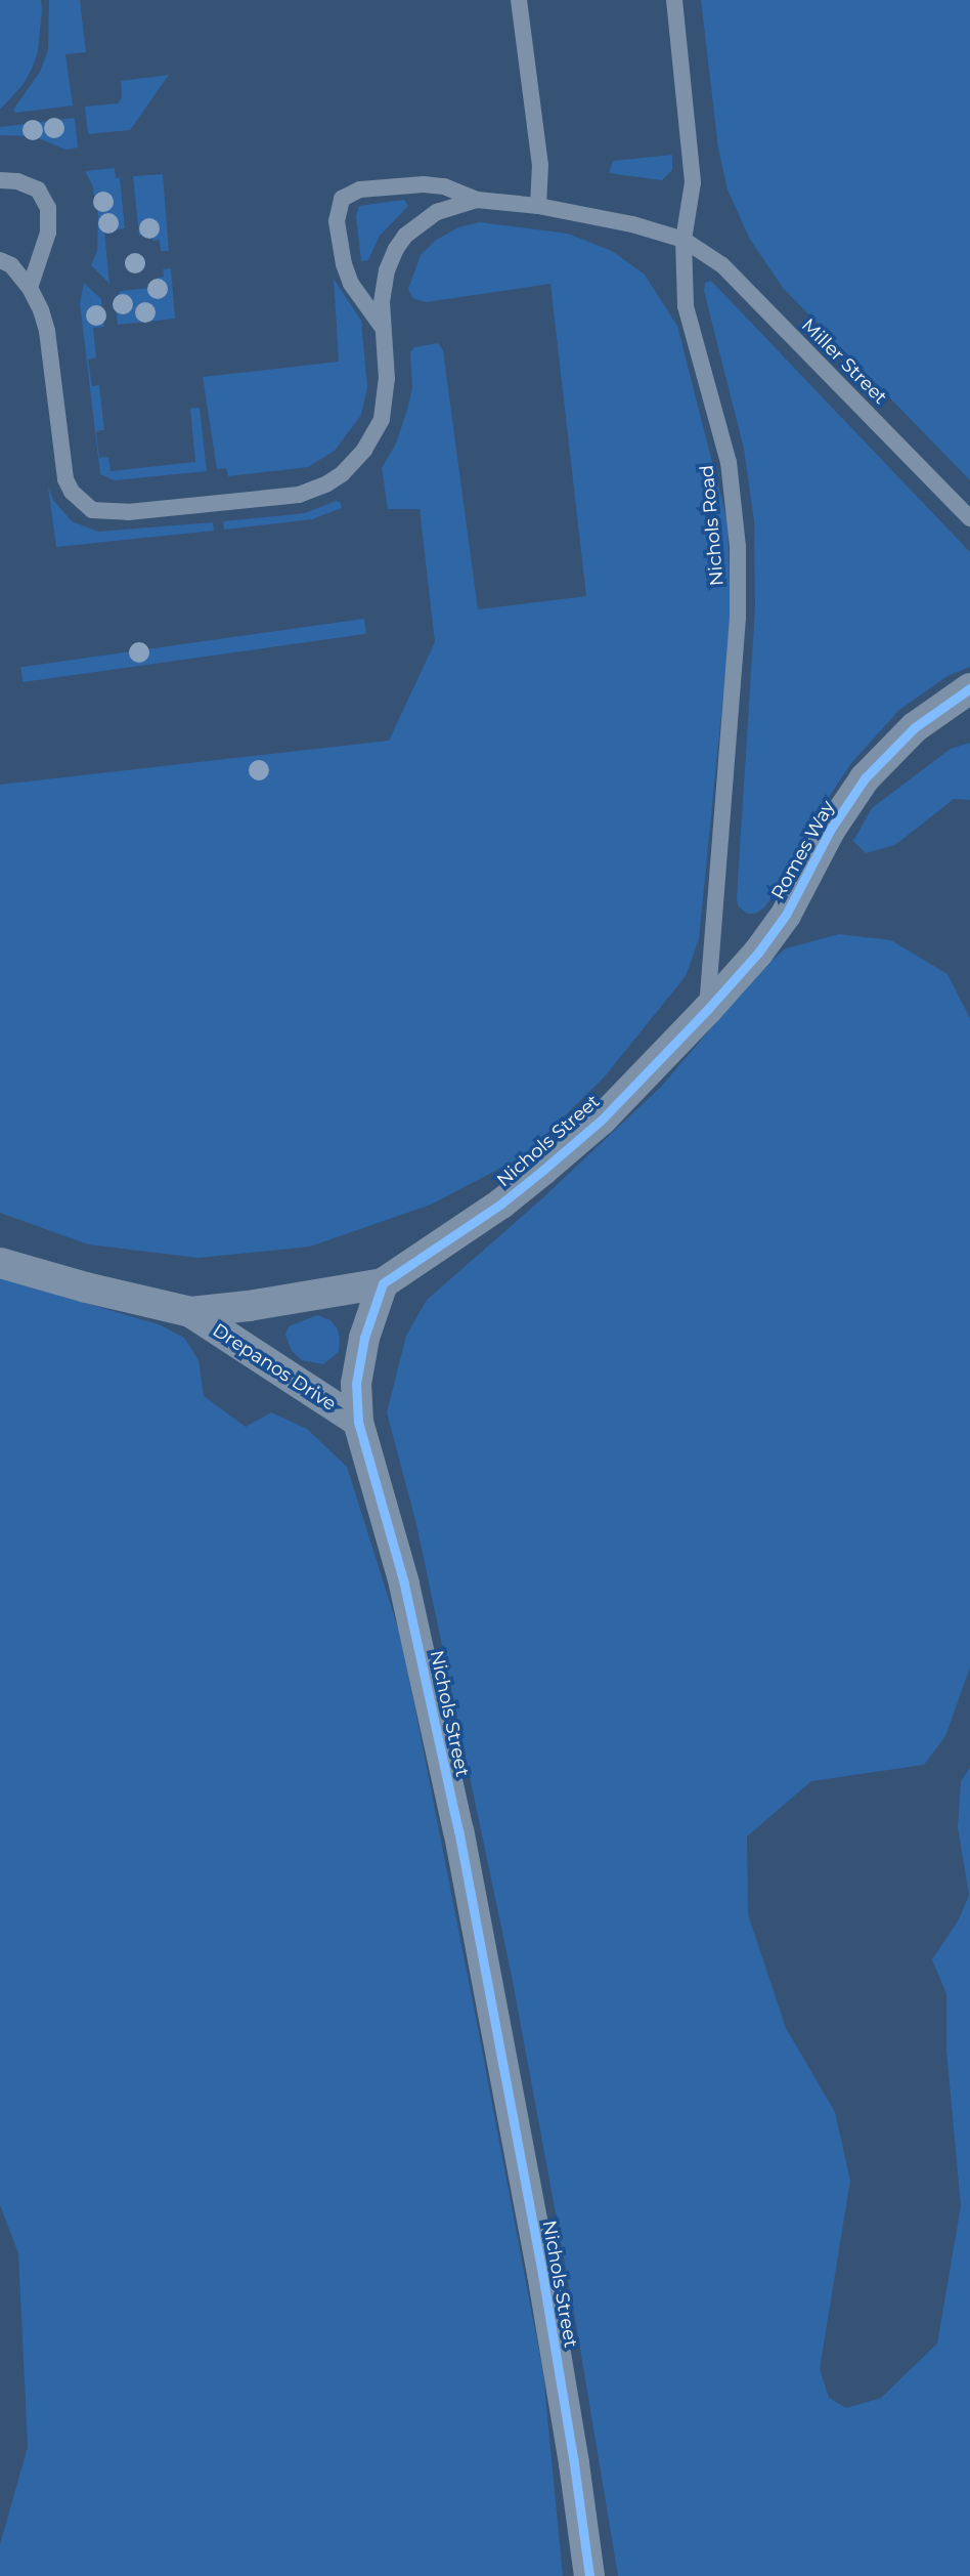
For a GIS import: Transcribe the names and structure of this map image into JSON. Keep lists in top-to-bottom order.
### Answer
{
  "streets": {
    "street": ["Romes Way", "Nichols Street", "Drepanos Drive"],
    "lane": ["Miller Street", "Nichols Road"]
  },
  "crossings": [
    ["Miller Street", "Nichols Road"],
    ["Nichols Road", "Romes Way"],
    ["Nichols Road", "Nichols Street"],
    ["Romes Way", "Nichols Street"],
    ["Nichols Street", "Drepanos Drive"]
  ]
}
